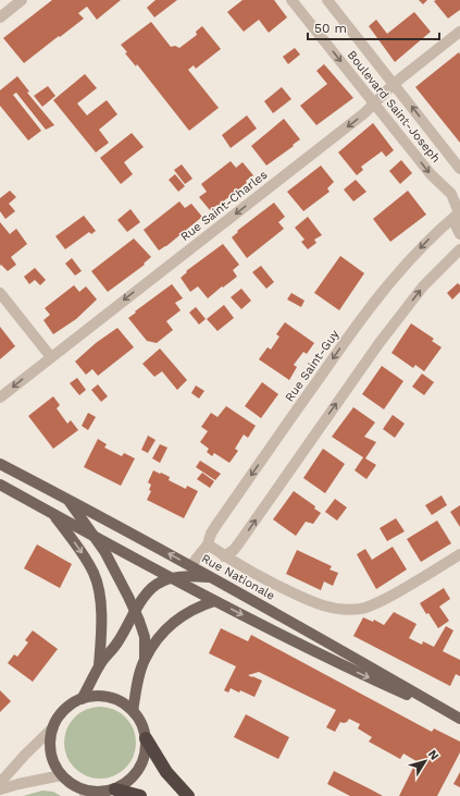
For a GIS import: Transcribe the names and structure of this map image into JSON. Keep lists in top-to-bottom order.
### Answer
{
  "streets": {
    "main road": ["Rue Nationale"],
    "street": ["Boulevard Saint-Joseph", "Rue Saint-Charles", "Rue Saint-Guy"]
  },
  "crossings": [
    ["Boulevard Saint-Joseph", "Rue Saint-Charles"],
    ["Boulevard Saint-Joseph", "Rue Saint-Guy"],
    ["Rue Saint-Guy", "Rue Nationale"]
  ],
  "one_way": ["Rue Saint-Charles"],
  "scale_bar": "50 m",
  "north": "top right"
}
